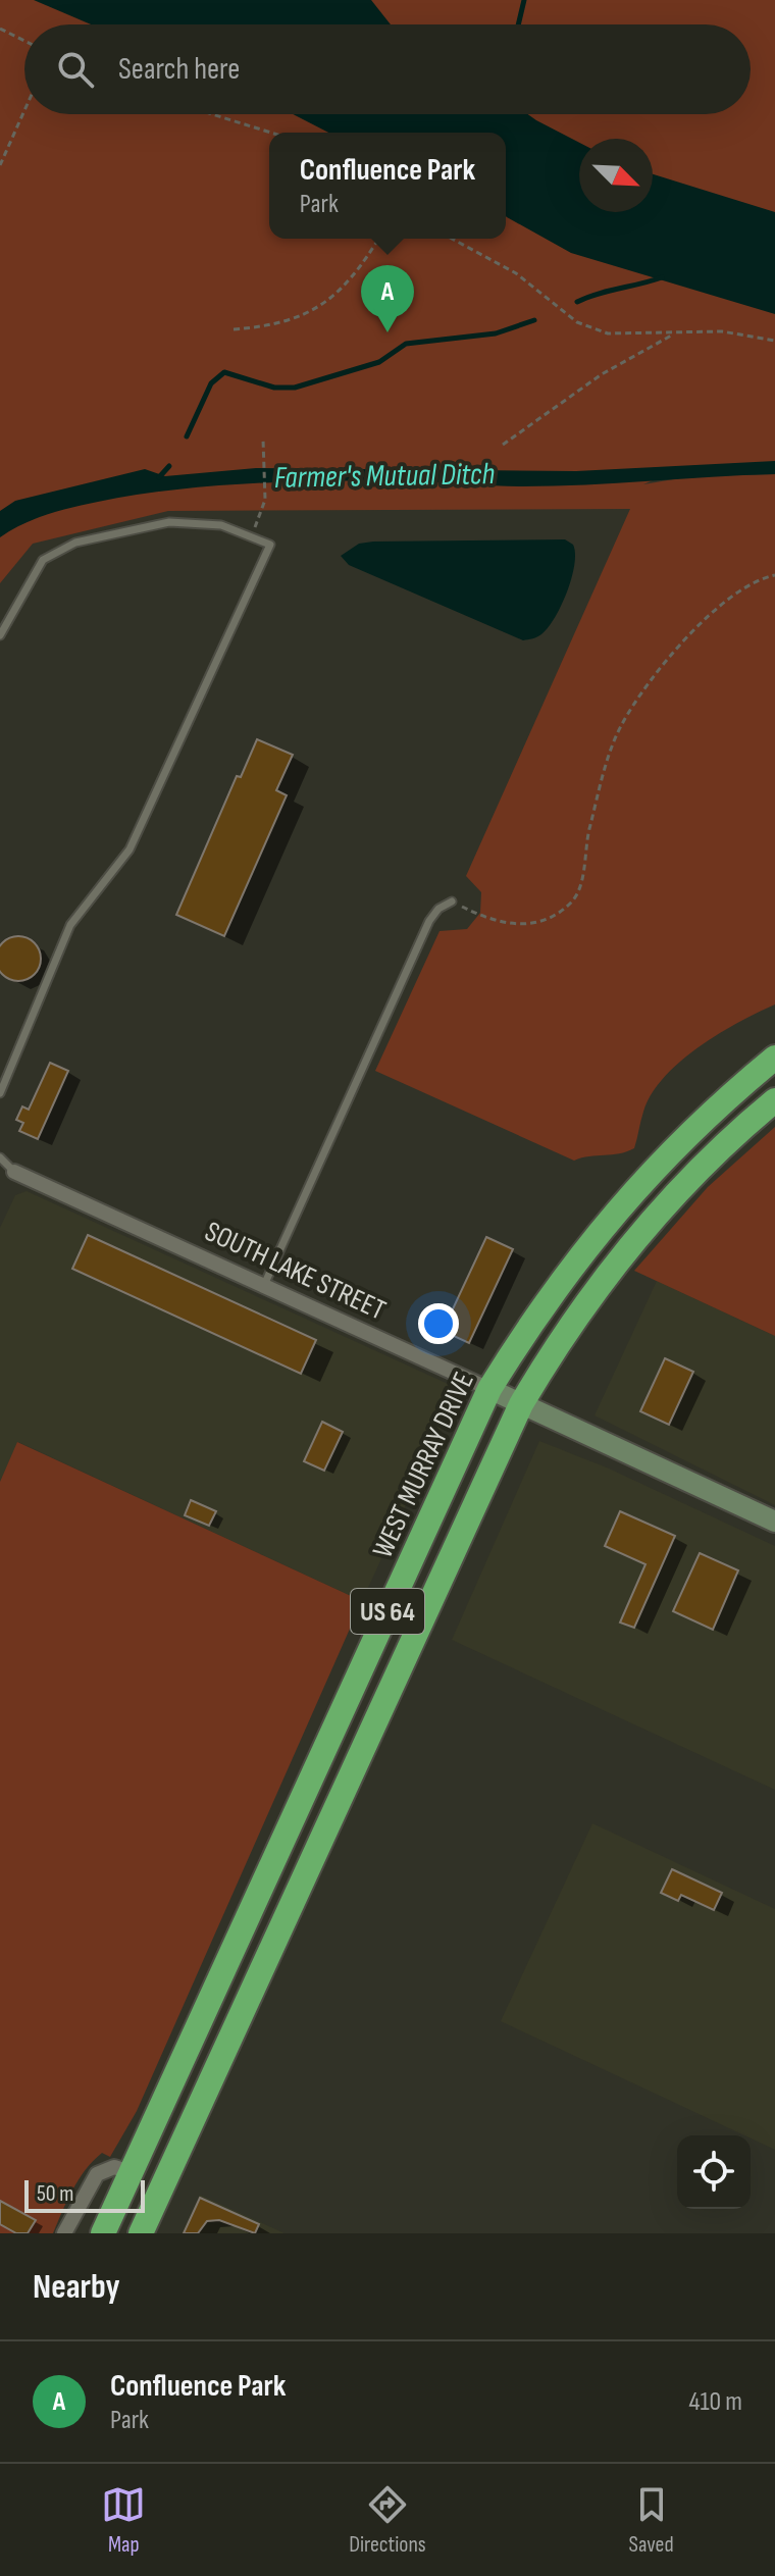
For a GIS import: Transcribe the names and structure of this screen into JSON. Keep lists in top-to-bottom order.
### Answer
{
  "streets": {
    "highway": ["WEST MURRAY DRIVE", "US 64"],
    "street": ["SOUTH LAKE STREET"]
  },
  "crossings": [
    ["SOUTH LAKE STREET", "WEST MURRAY DRIVE"],
    ["SOUTH LAKE STREET", "US 64"]
  ],
  "water": ["Farmer's Mutual Ditch"],
  "scale_bar": "50 m",
  "north": "bottom right",
  "page": {
    "search": "Search here",
    "popup": ["Confluence Park", "Park"],
    "pins": "A",
    "scale": "50 m",
    "heading": "Nearby",
    "list": [
      {
        "mark": "A",
        "name": "Confluence Park",
        "note": "Park",
        "value": "410 m"
      }
    ],
    "nav": ["Map", "Directions", "Saved"]
  }
}
